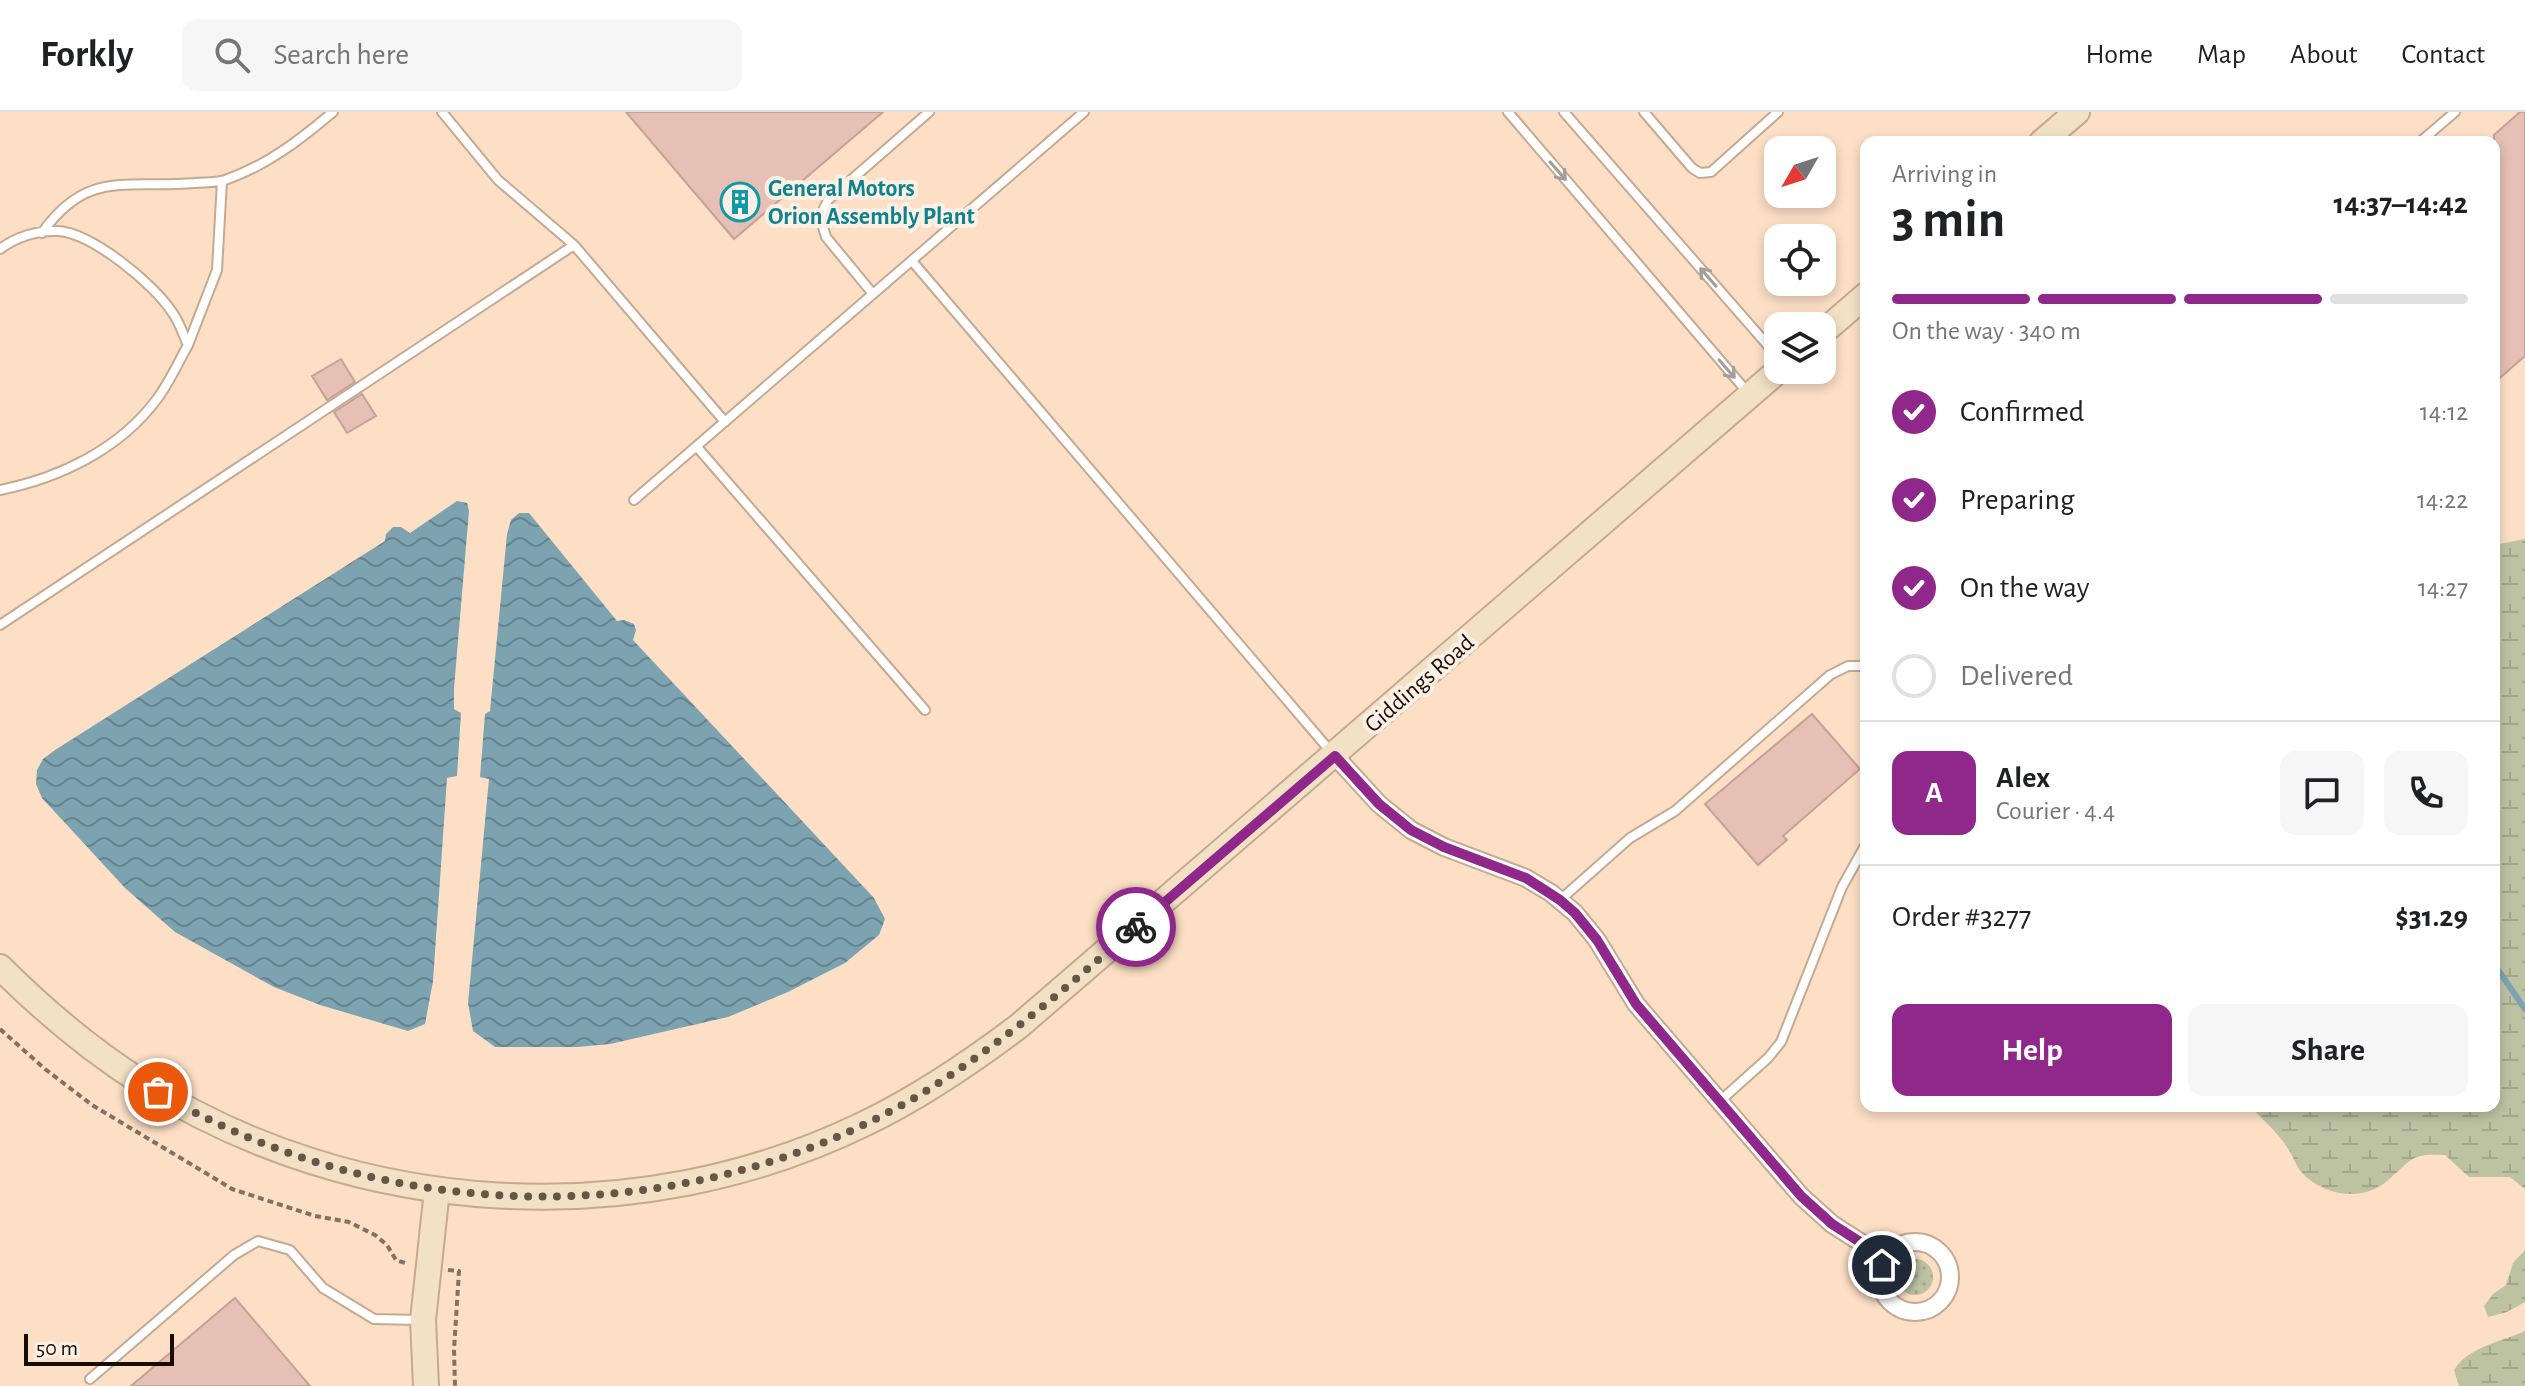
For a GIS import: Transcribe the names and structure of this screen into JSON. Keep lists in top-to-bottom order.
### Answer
{
  "streets": {
    "main road": ["Giddings Road"]
  },
  "places": {
    "building": ["General Motors Orion Assembly Plant"]
  },
  "scale_bar": "50 m",
  "north": "bottom left",
  "page": {
    "header": "Forkly",
    "search": "Search here",
    "nav": [
      "Home",
      "Map",
      "About",
      "Contact"
    ],
    "heading": ["3 min", "Arriving in", "14:37–14:42"],
    "panel": [
      "Alex",
      "Courier · 4.4",
      "Order #3277",
      "$31.29"
    ],
    "bar": "On the way · 340 m",
    "list": [
      ["Confirmed", "14:12"],
      ["Preparing", "14:22"],
      ["On the way", "14:27"],
      "Delivered"
    ],
    "round": "A",
    "buttons": ["Help", "Share"],
    "scale": "50 m"
  }
}
